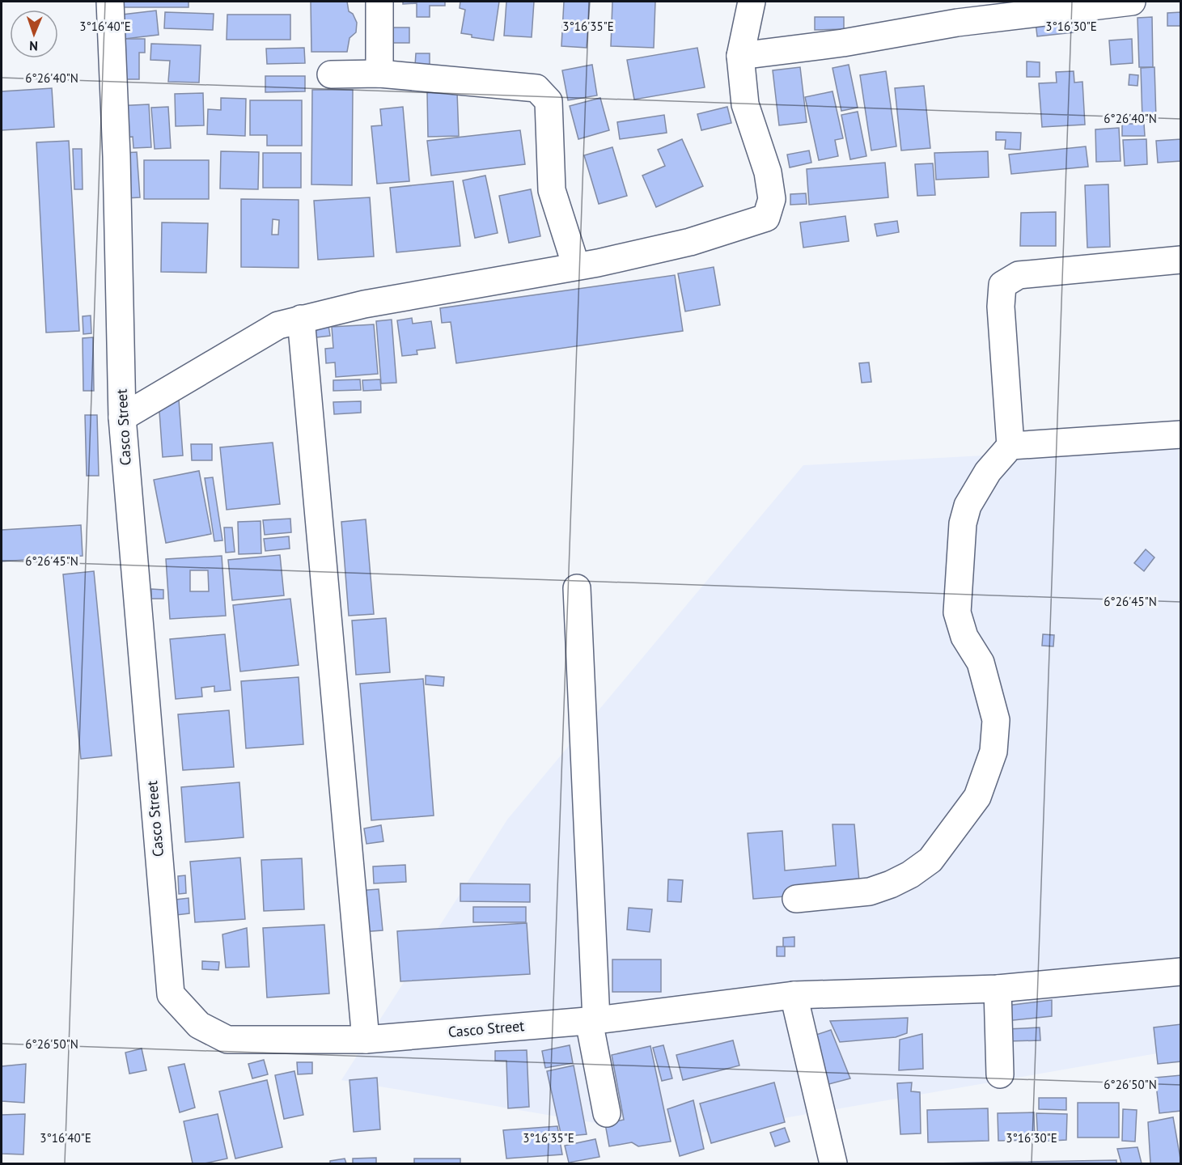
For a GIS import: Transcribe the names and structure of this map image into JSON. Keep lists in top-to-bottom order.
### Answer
{
  "streets": {
    "street": ["Casco Street"]
  },
  "north": "bottom",
  "coordinates": [
    "3°16'40\"E",
    "3°16'35\"E",
    "3°16'30\"E",
    "6°26'40\"N",
    "6°26'45\"N",
    "6°26'50\"N"
  ]
}
